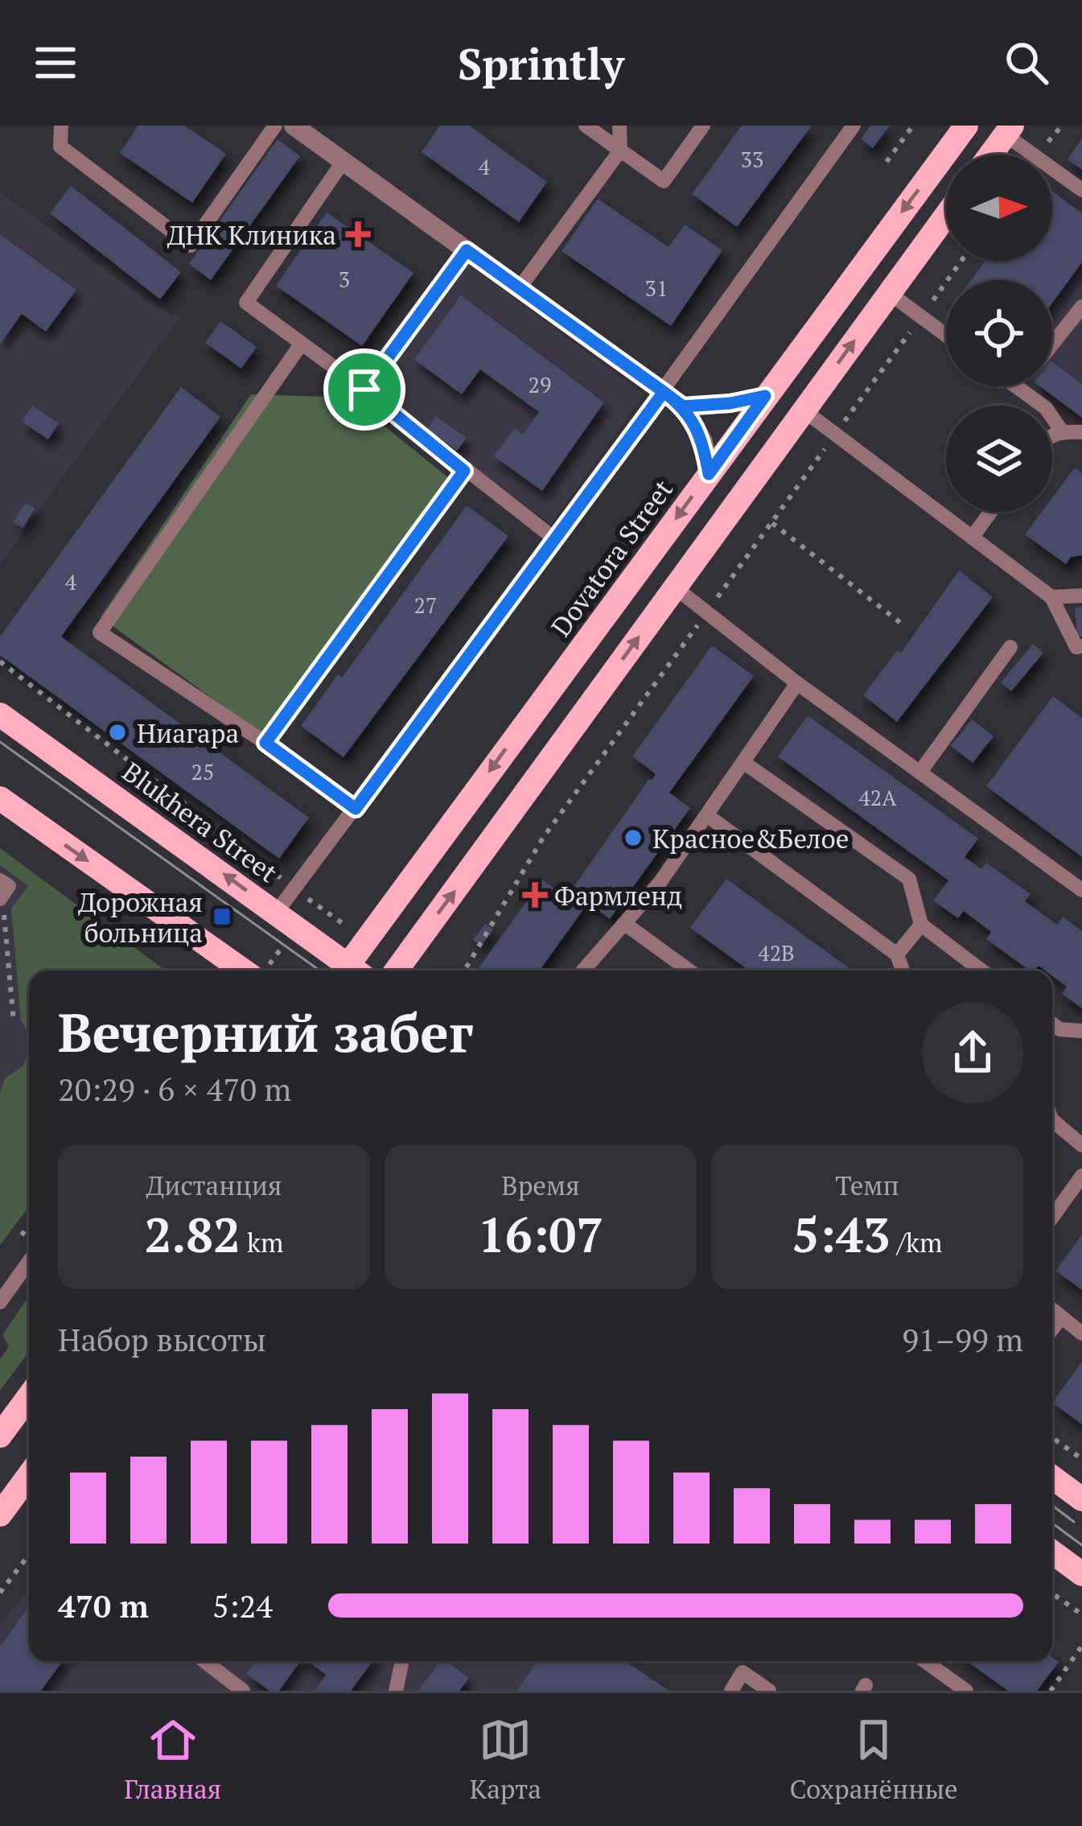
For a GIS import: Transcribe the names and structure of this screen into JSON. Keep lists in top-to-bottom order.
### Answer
{
  "streets": {
    "main road": ["Dovatora Street", "Blukhera Street"]
  },
  "places": {
    "health": ["ДНК Клиника", "Фармленд"],
    "other": ["Ниагара", "Красное&Белое"],
    "transit": ["Дорожная больница"]
  },
  "house_numbers": [
    "33",
    "4",
    "3",
    "31",
    "29",
    "4",
    "27",
    "25",
    "42А",
    "42В"
  ],
  "north": "right",
  "page": {
    "header": "Sprintly",
    "heading": ["Вечерний забег", "20:29 · 6 × 470 m"],
    "stats": [
      ["Дистанция", "2.82 km"],
      ["Время", "16:07"],
      ["Темп", "5:43 /km"]
    ],
    "chart": ["Набор высоты", "91–99 m"],
    "list": [
      {
        "name": "470 m",
        "note": "5:24"
      }
    ],
    "tabs": ["Главная", "Карта", "Сохранённые"]
  }
}
